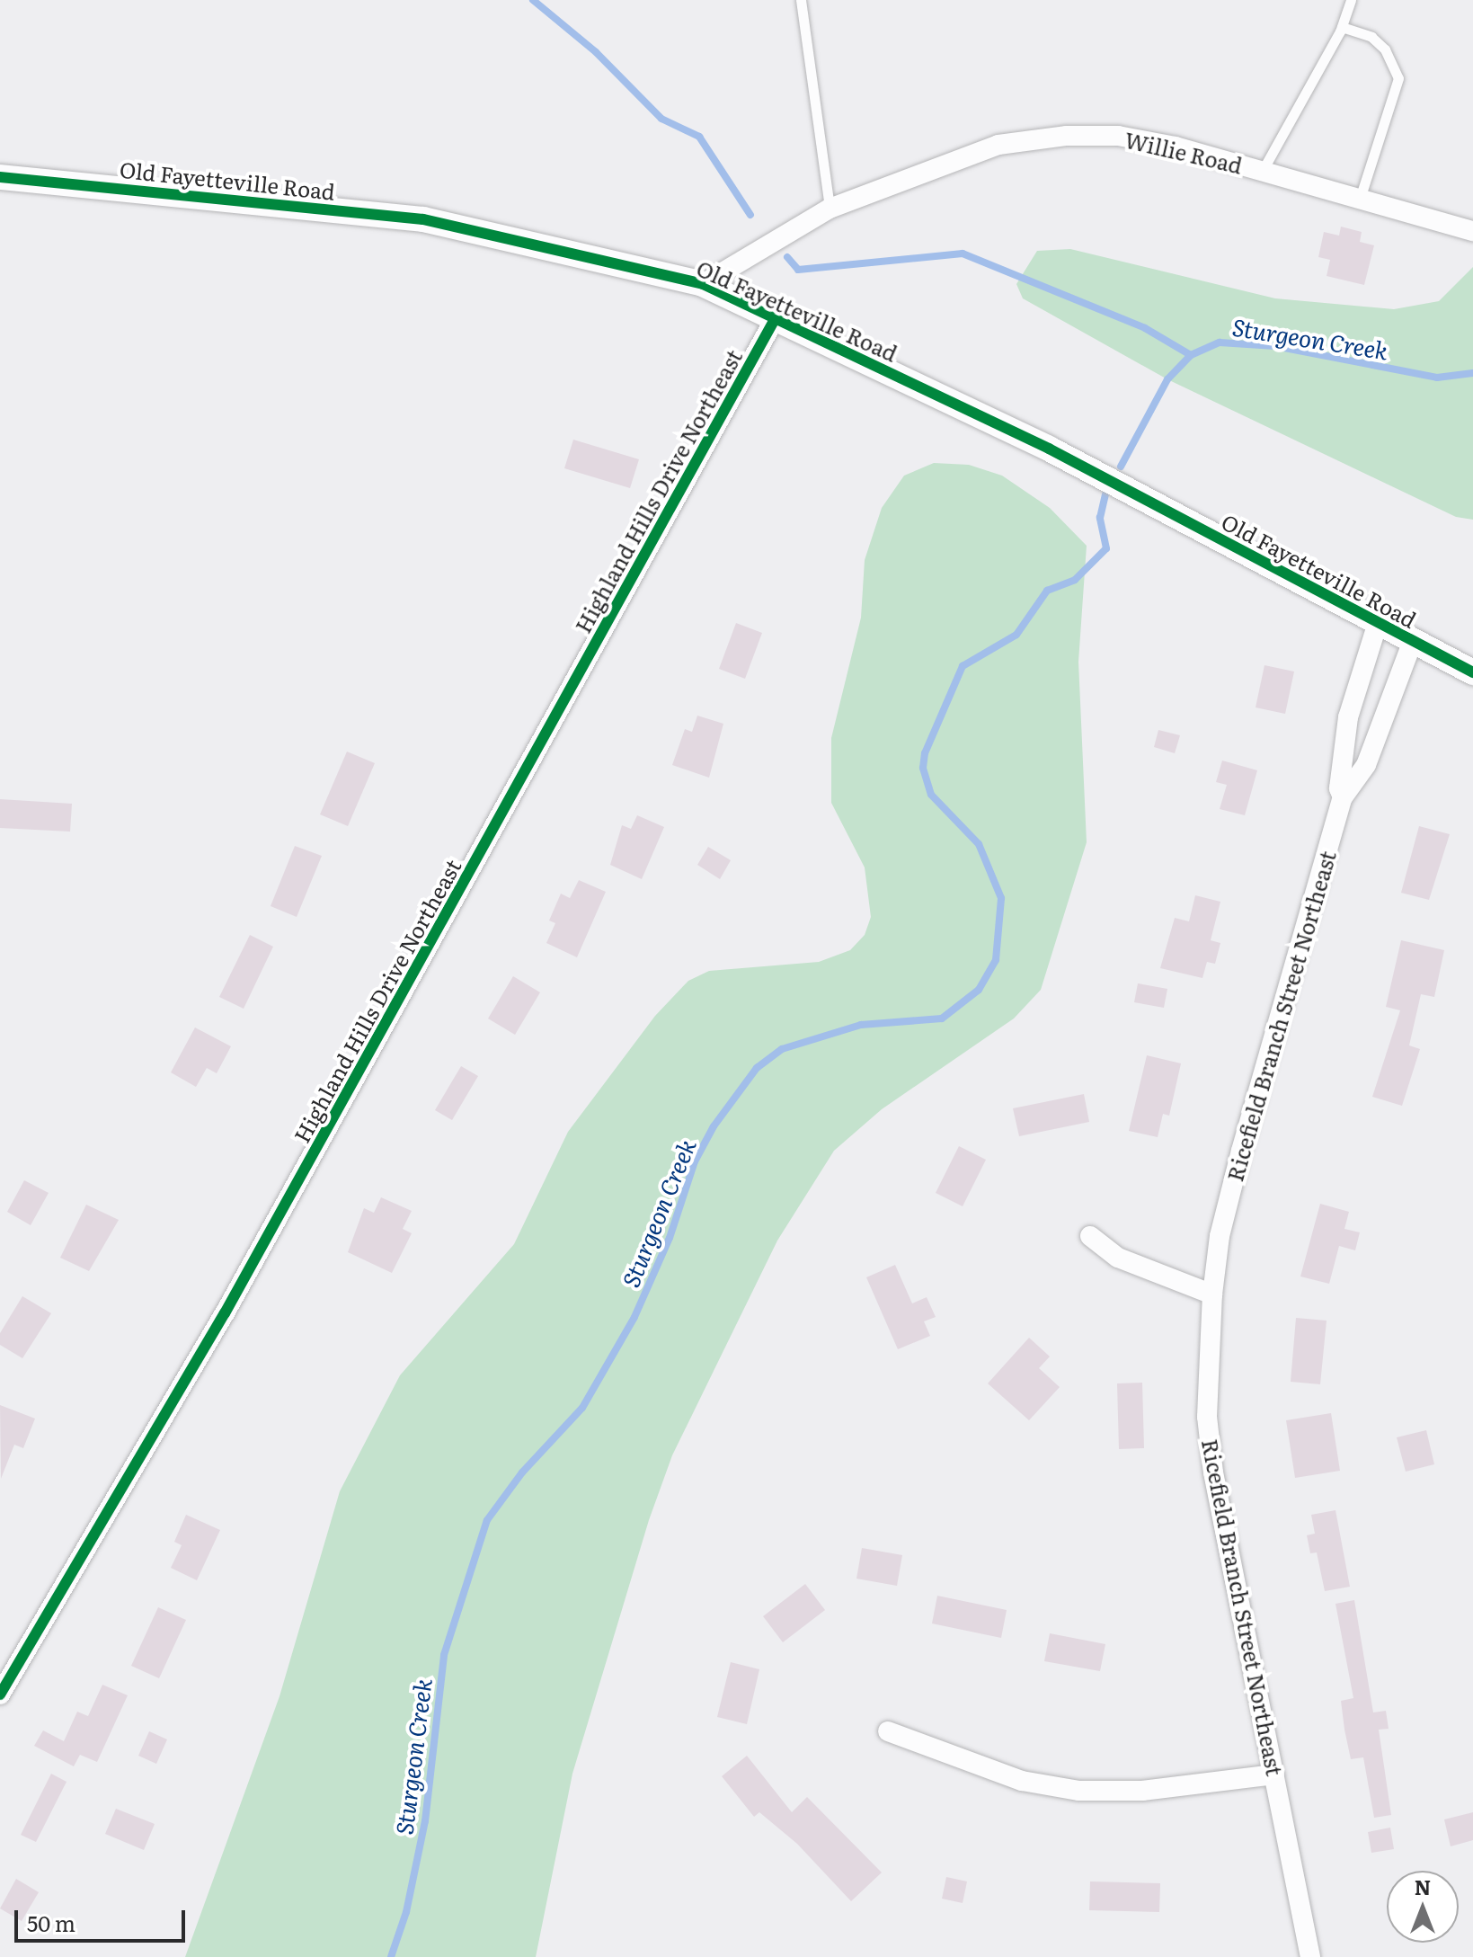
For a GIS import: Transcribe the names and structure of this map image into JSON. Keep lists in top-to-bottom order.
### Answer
{
  "streets": {
    "street": [
      "Willie Road",
      "Old Fayetteville Road",
      "Highland Hills Drive Northeast",
      "Ricefield Branch Street Northeast"
    ]
  },
  "crossings": [
    ["Willie Road", "Old Fayetteville Road"],
    ["Old Fayetteville Road", "Highland Hills Drive Northeast"],
    ["Old Fayetteville Road", "Ricefield Branch Street Northeast"]
  ],
  "water": ["Sturgeon Creek"],
  "scale_bar": "50 m",
  "north": "top"
}
